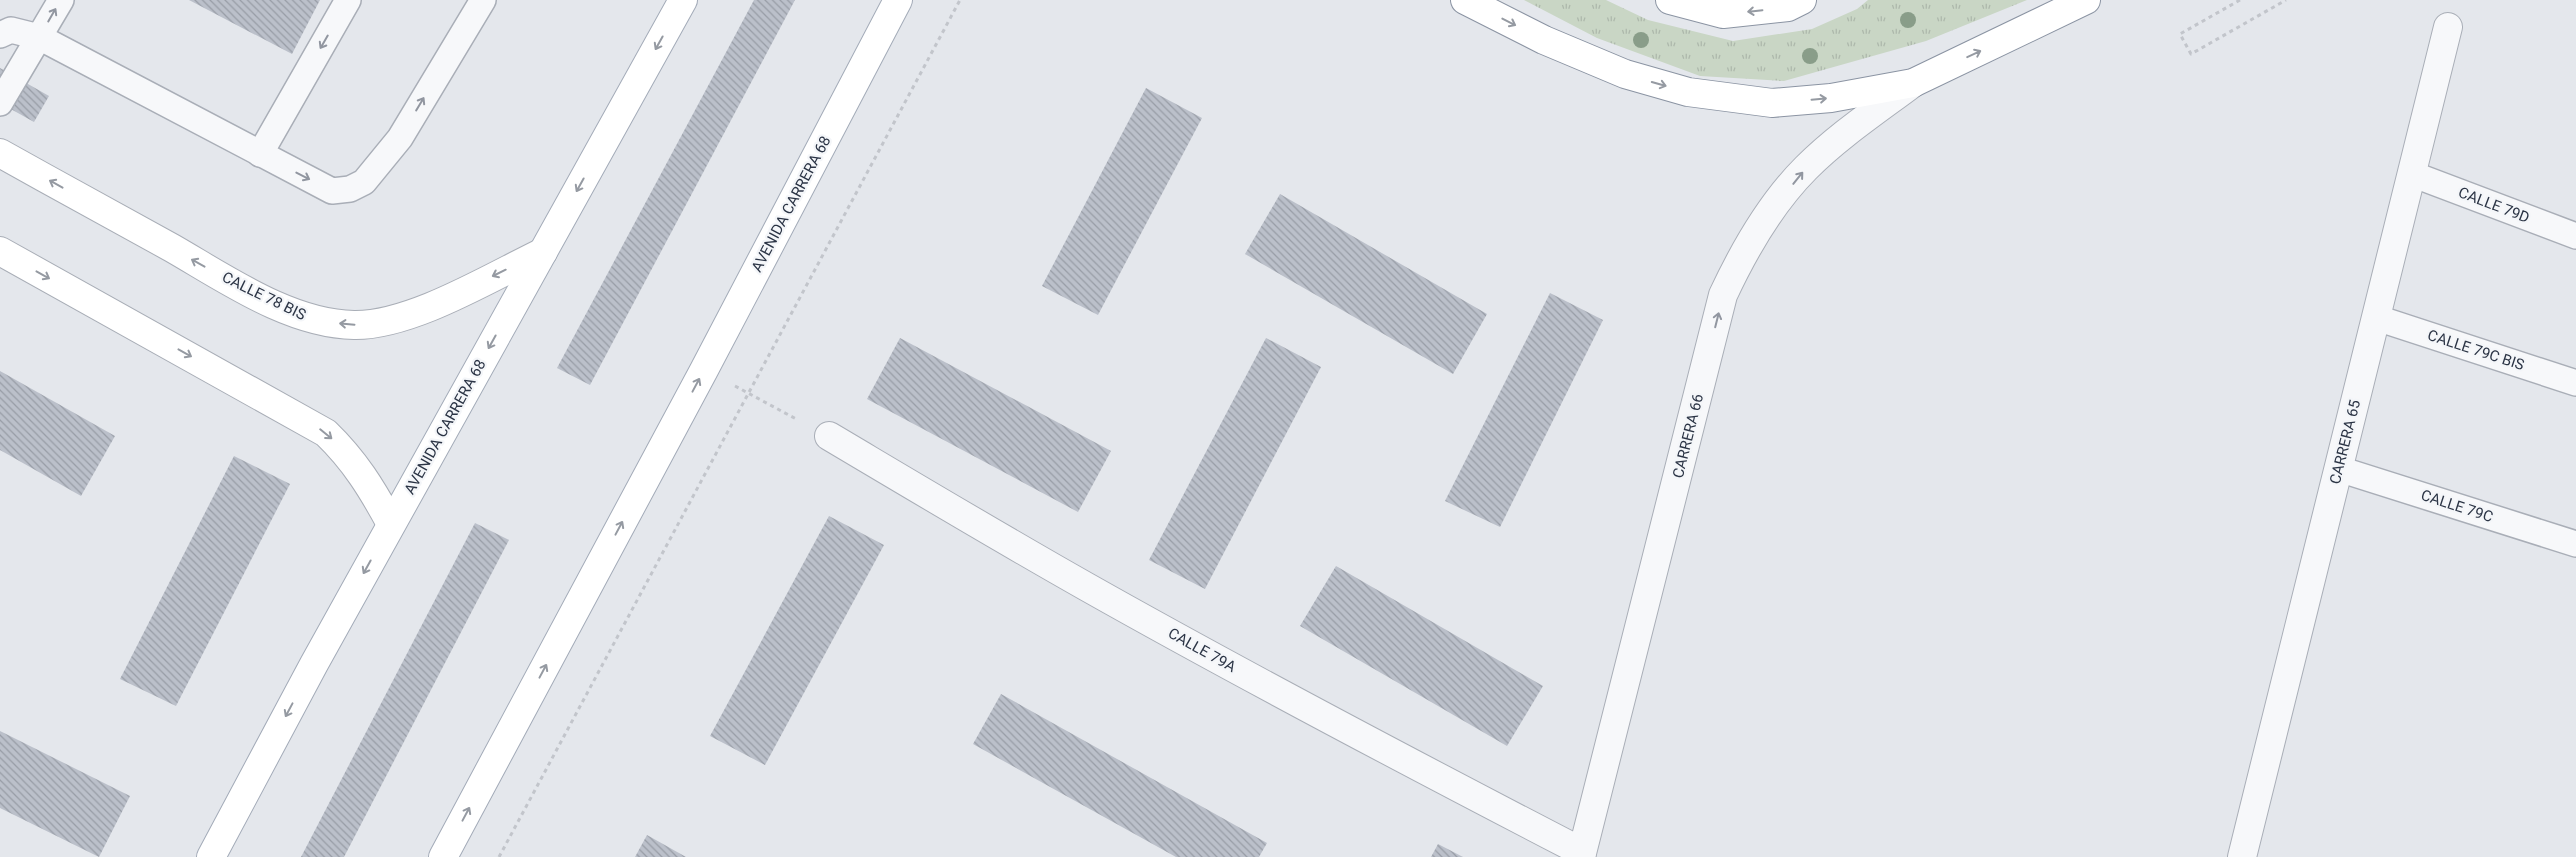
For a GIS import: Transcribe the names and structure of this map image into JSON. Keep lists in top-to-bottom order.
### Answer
{
  "streets": {
    "main road": ["AVENIDA CARRERA 68", "CALLE 78 BIS"],
    "street": ["CARRERA 66", "CARRERA 65", "CALLE 79A"],
    "lane": ["CALLE 79D", "CALLE 79C BIS", "CALLE 79C"]
  },
  "crossings": [
    ["AVENIDA CARRERA 68", "CALLE 78 BIS"],
    ["CALLE 79D", "CARRERA 65"],
    ["CALLE 79C BIS", "CARRERA 65"],
    ["CARRERA 66", "CALLE 79A"],
    ["CARRERA 65", "CALLE 79C"]
  ],
  "one_way": ["CALLE 78 BIS", "CARRERA 66"]
}
